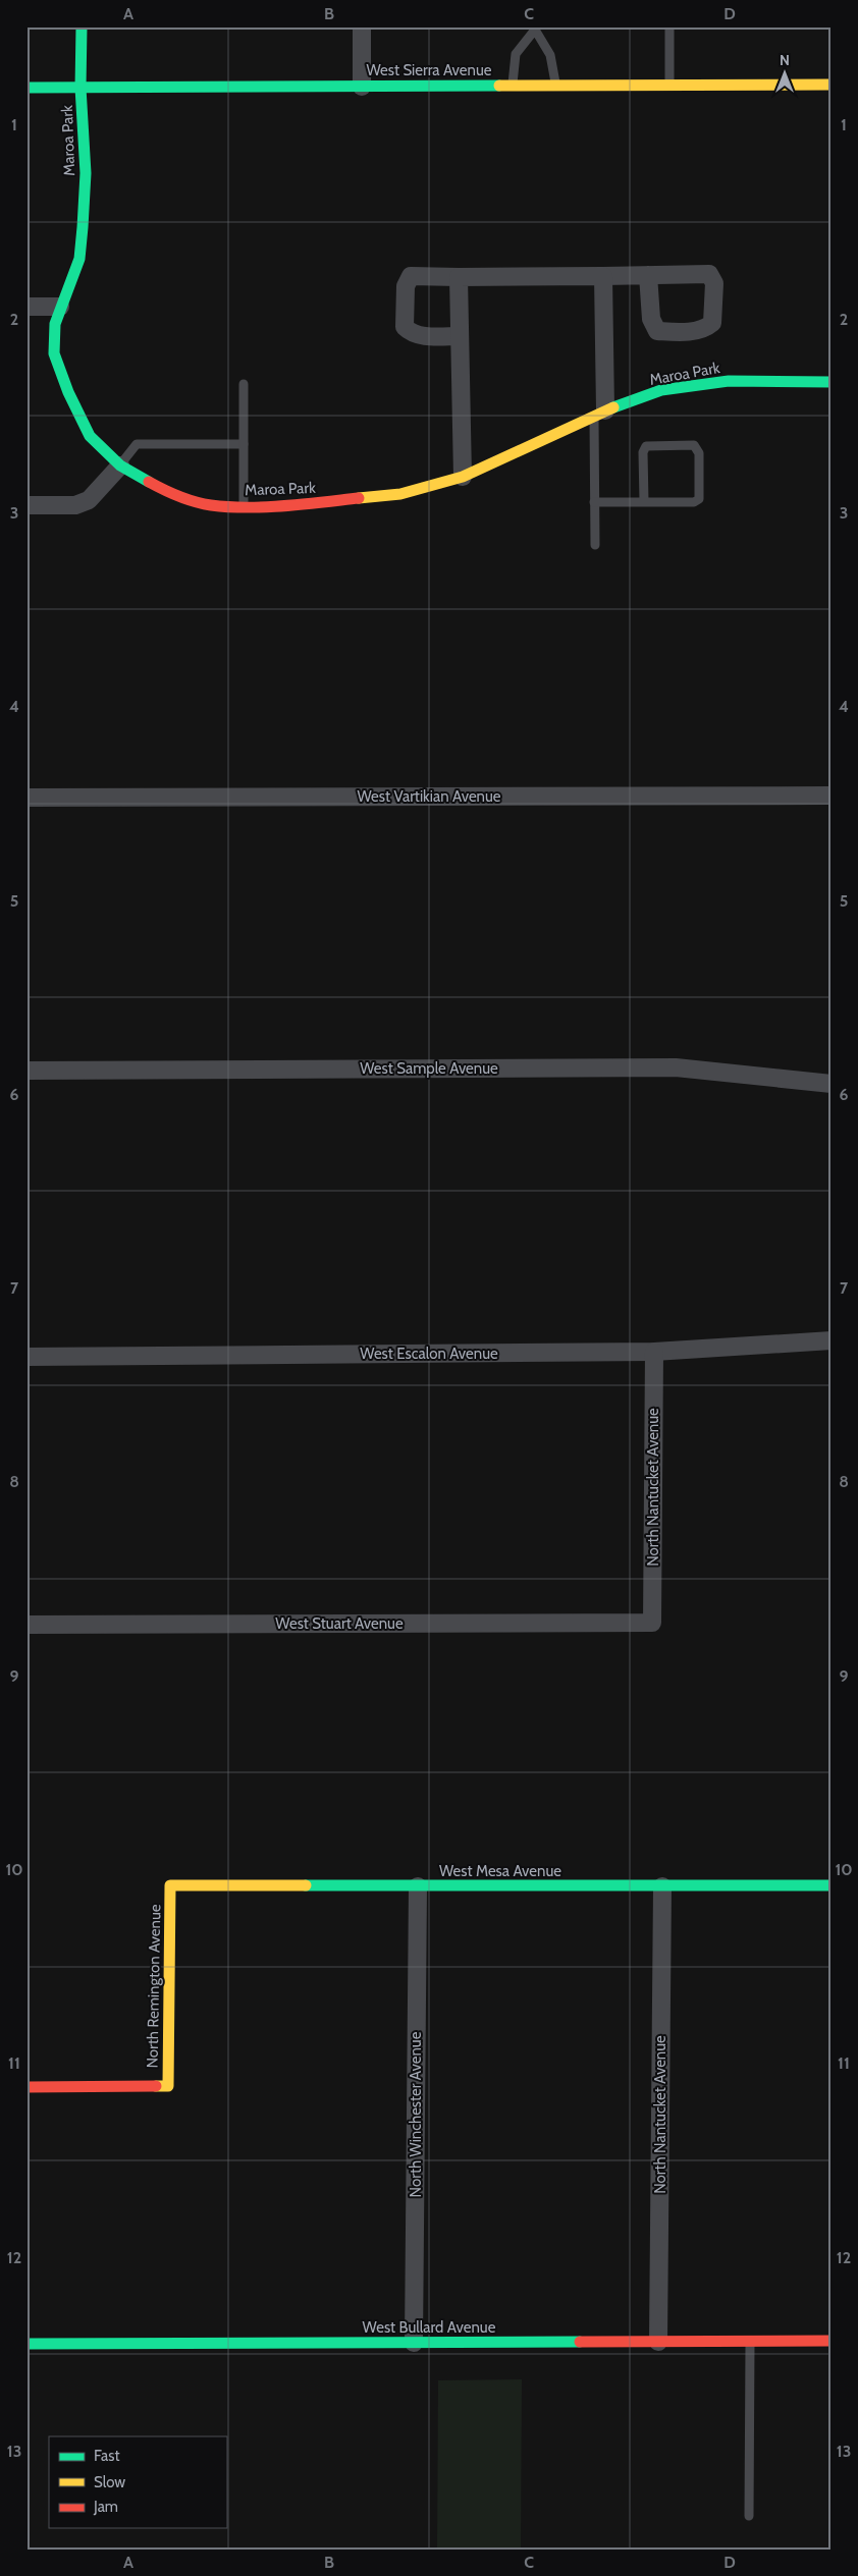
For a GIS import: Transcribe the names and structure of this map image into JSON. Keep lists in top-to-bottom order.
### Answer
{
  "streets": {
    "street": [
      "West Sierra Avenue",
      "Maroa Park",
      "West Vartikian Avenue",
      "West Sample Avenue",
      "West Escalon Avenue",
      "North Nantucket Avenue",
      "West Stuart Avenue",
      "West Mesa Avenue",
      "North Remington Avenue",
      "North Winchester Avenue",
      "West Bullard Avenue"
    ]
  },
  "crossings": [
    ["West Sierra Avenue", "Maroa Park"],
    ["West Escalon Avenue", "North Nantucket Avenue"],
    ["North Nantucket Avenue", "West Stuart Avenue"],
    ["North Nantucket Avenue", "West Mesa Avenue"],
    ["North Nantucket Avenue", "West Bullard Avenue"],
    ["West Mesa Avenue", "North Remington Avenue"],
    ["West Mesa Avenue", "North Winchester Avenue"],
    ["North Winchester Avenue", "West Bullard Avenue"]
  ],
  "legend": ["Fast", "Slow", "Jam"],
  "north": "top",
  "grid": {
    "columns": [
      "A",
      "B",
      "C",
      "D"
    ],
    "rows": [
      "1",
      "2",
      "3",
      "4",
      "5",
      "6",
      "7",
      "8",
      "9",
      "10",
      "11",
      "12",
      "13"
    ]
  }
}
